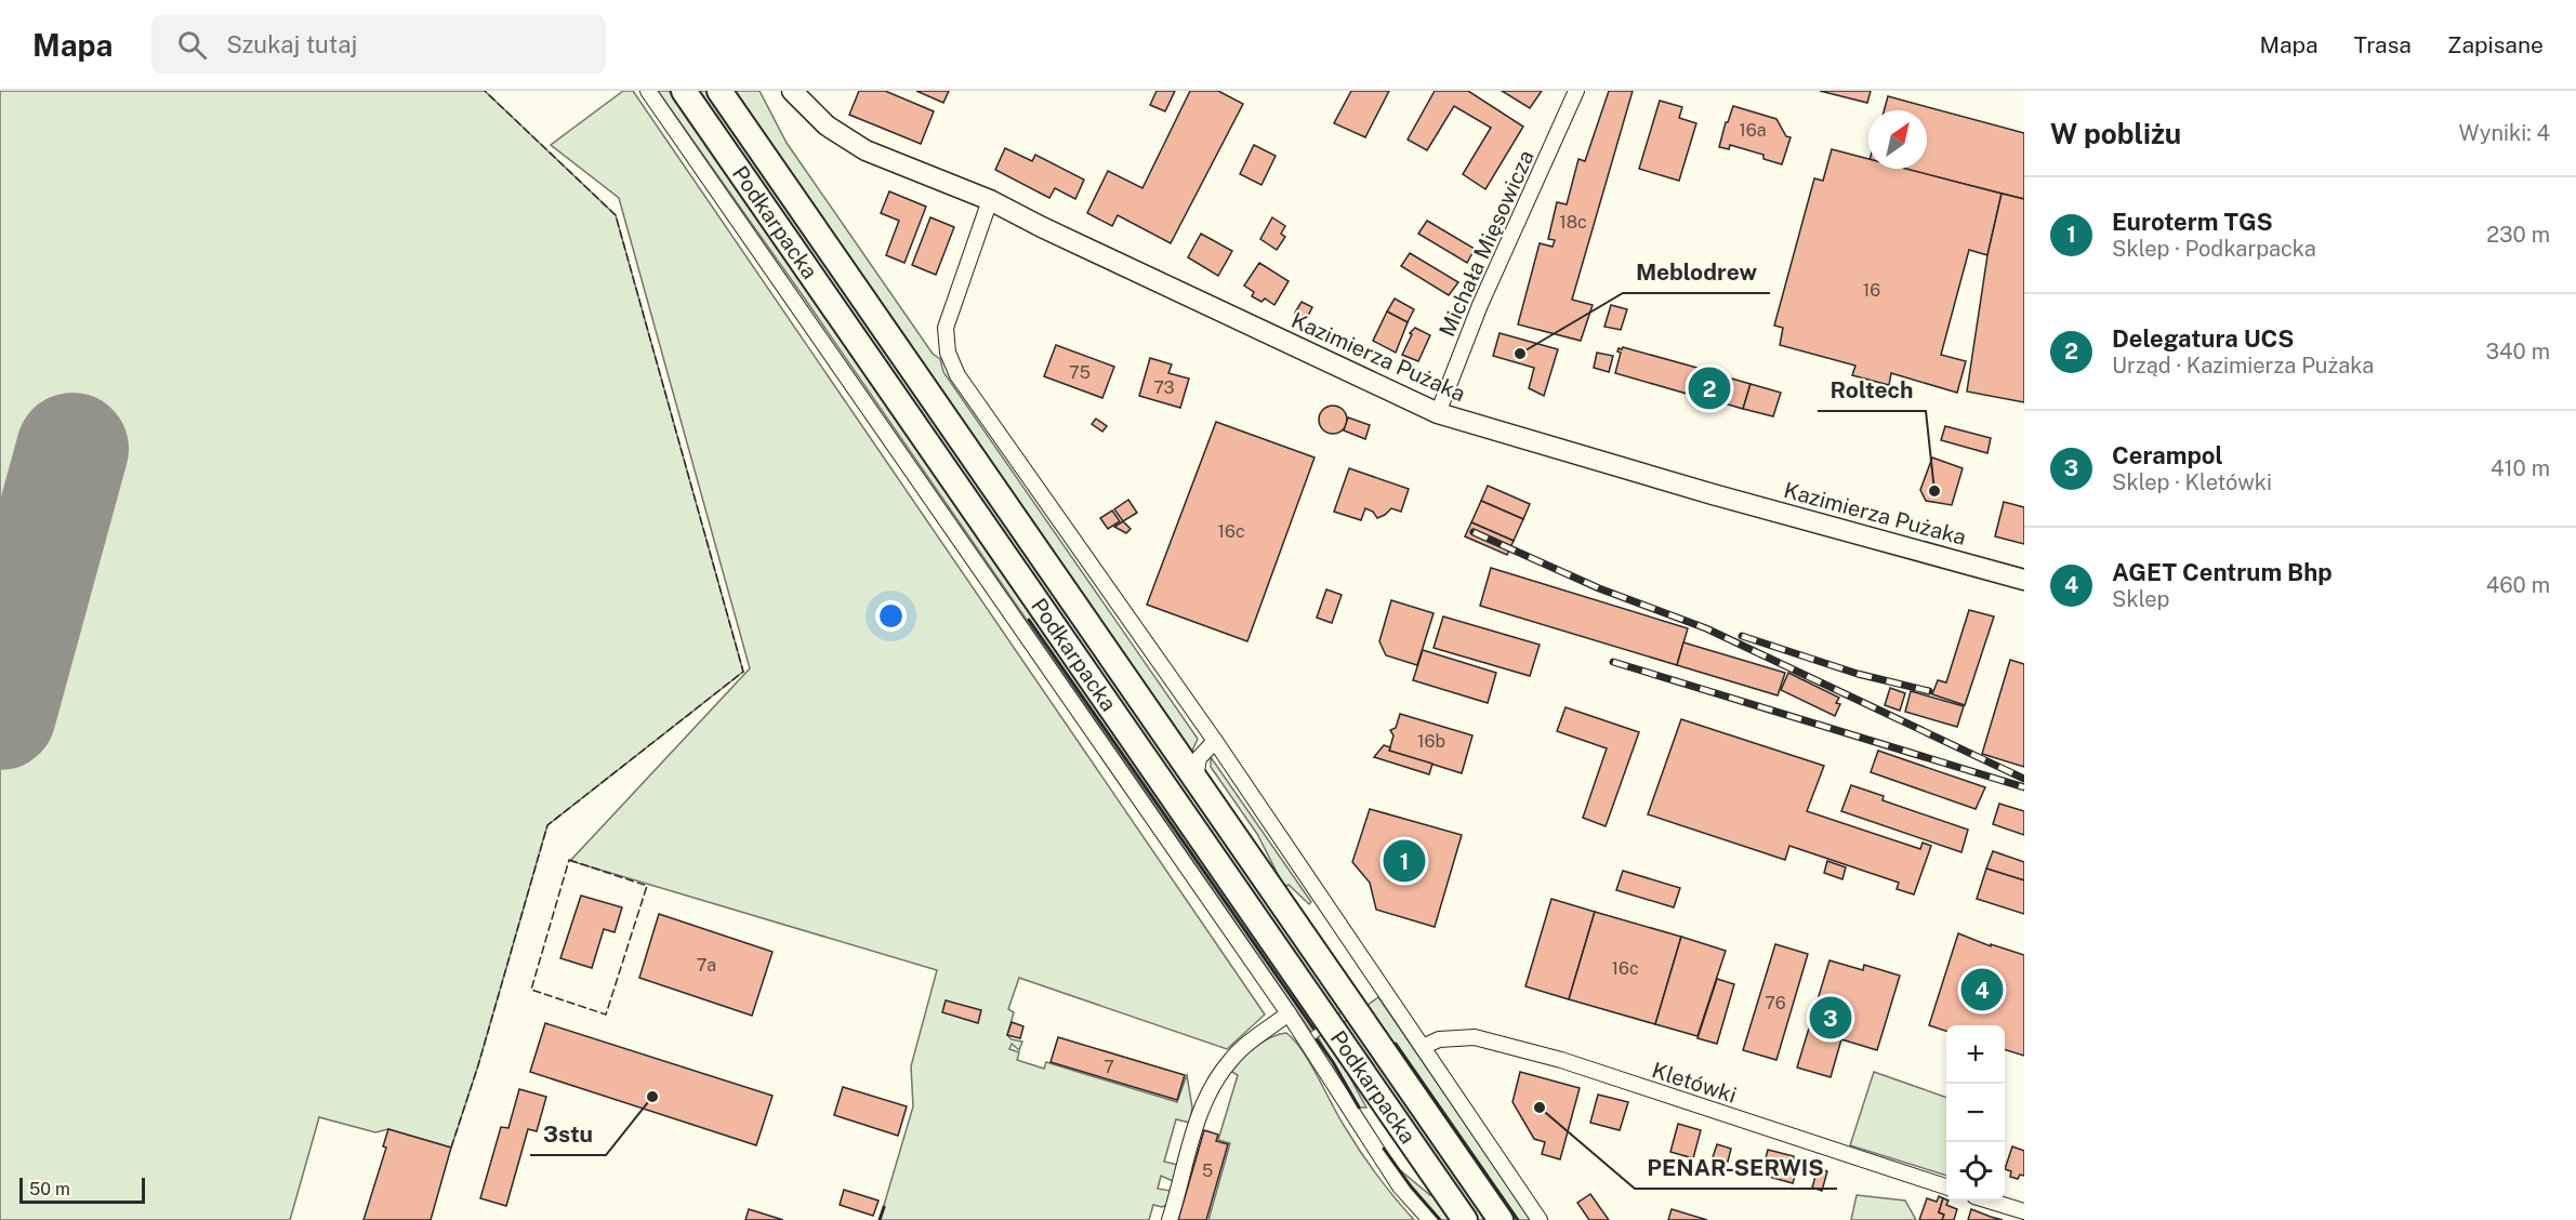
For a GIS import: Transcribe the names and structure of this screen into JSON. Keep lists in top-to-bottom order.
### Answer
{
  "streets": {
    "main road": ["Podkarpacka"],
    "street": ["Michała Mięsowicza", "Kazimierza Pużaka", "Kletówki"]
  },
  "crossings": [
    ["Michała Mięsowicza", "Kazimierza Pużaka"]
  ],
  "places": [
    "Meblodrew",
    "Roltech",
    "3stu",
    "PENAR-SERWIS"
  ],
  "house_numbers": [
    "16a",
    "18c",
    "16",
    "75",
    "73",
    "16c",
    "16b",
    "7a",
    "16c",
    "76",
    "7",
    "5"
  ],
  "scale_bar": "50 m",
  "north": "top right",
  "page": {
    "header": "Mapa",
    "search": "Szukaj tutaj",
    "nav": ["Mapa", "Trasa", "Zapisane"],
    "heading": ["W pobliżu", "Wyniki: 4"],
    "list": [
      {
        "mark": "1",
        "name": "Euroterm TGS",
        "note": "Sklep · Podkarpacka",
        "value": "230 m"
      },
      {
        "mark": "2",
        "name": "Delegatura UCS",
        "note": "Urząd · Kazimierza Pużaka",
        "value": "340 m"
      },
      {
        "mark": "3",
        "name": "Cerampol",
        "note": "Sklep · Kletówki",
        "value": "410 m"
      },
      {
        "mark": "4",
        "name": "AGET Centrum Bhp",
        "note": "Sklep",
        "value": "460 m"
      }
    ],
    "pins": [
      "2",
      "1",
      "4",
      "3"
    ],
    "map_buttons": ["+", "−"],
    "scale": "50 m"
  }
}
